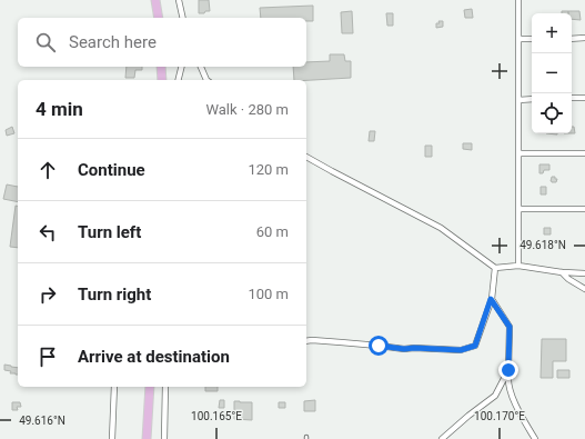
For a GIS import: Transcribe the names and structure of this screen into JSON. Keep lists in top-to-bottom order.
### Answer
{
  "page": {
    "map_buttons": ["+", "−"],
    "search": "Search here",
    "heading": ["4 min", "Walk · 280 m"],
    "list": [
      ["Continue", "120 m"],
      ["Turn left", "60 m"],
      ["Turn right", "100 m"],
      "Arrive at destination"
    ]
  },
  "coordinates": [
    "49.618°N",
    "100.165°E",
    "100.170°E",
    "49.616°N"
  ]
}
